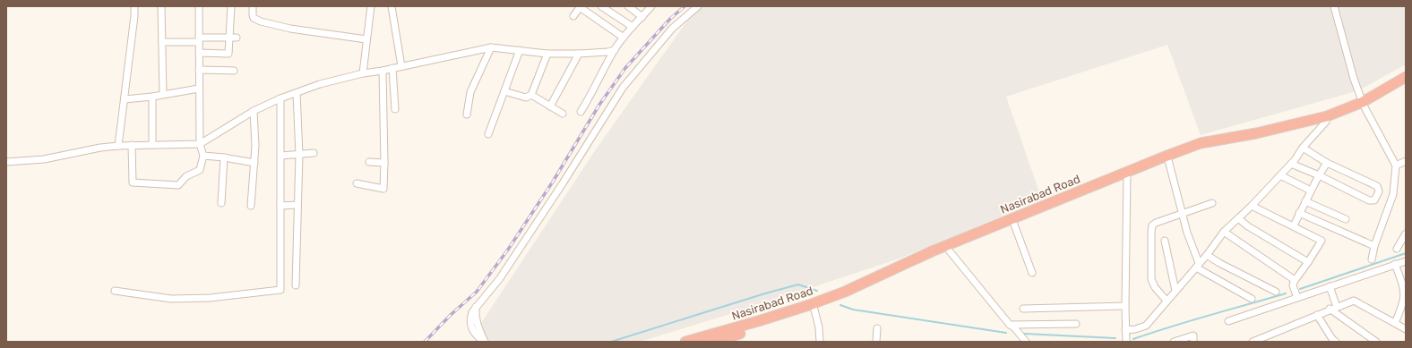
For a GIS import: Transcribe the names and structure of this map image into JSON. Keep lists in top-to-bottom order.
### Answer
{
  "streets": {
    "highway": ["Nasirabad Road"]
  }
}
